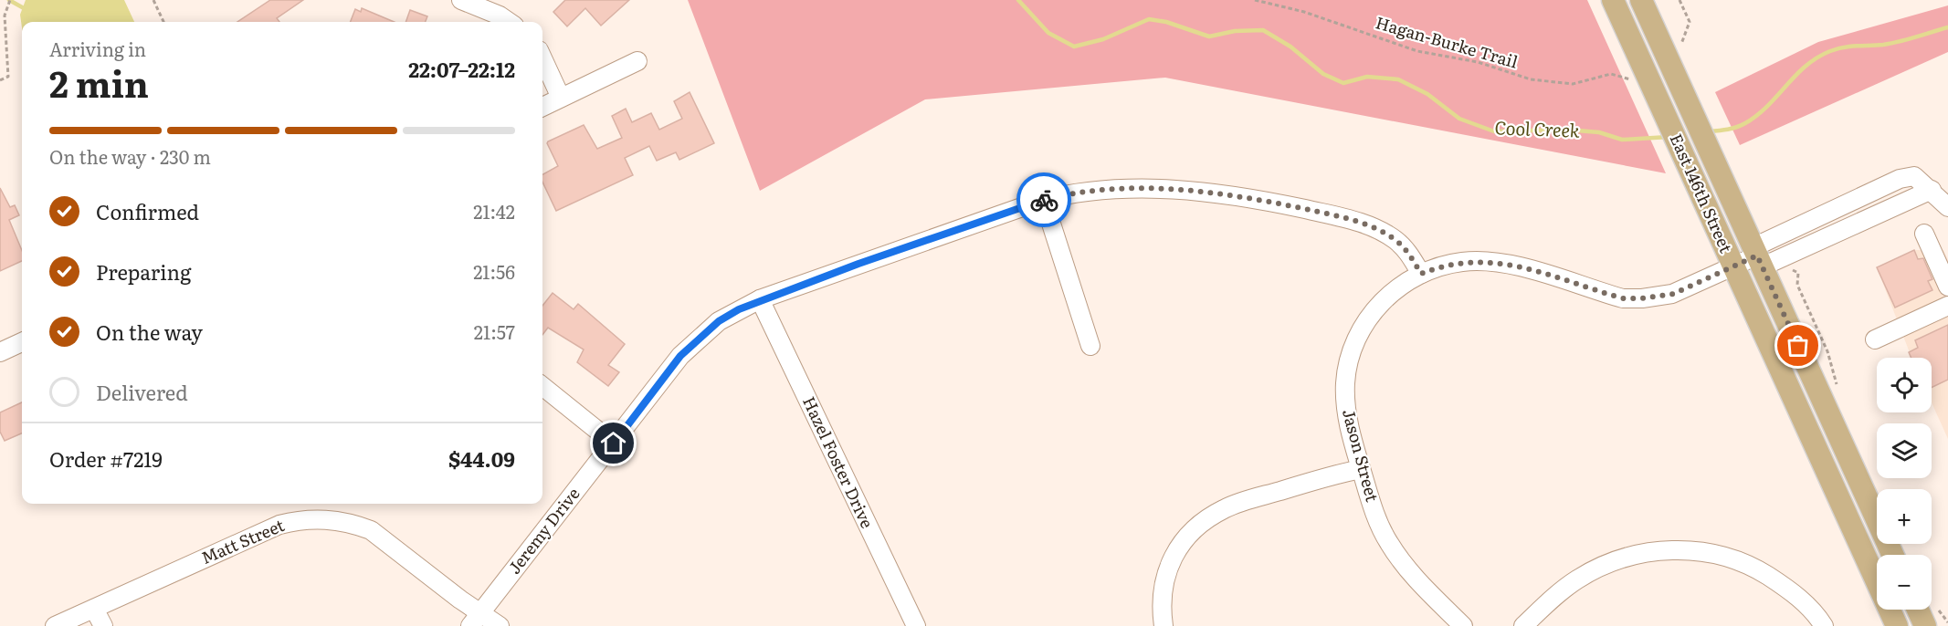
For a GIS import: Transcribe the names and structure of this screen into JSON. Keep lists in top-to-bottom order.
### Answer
{
  "streets": {
    "main road": ["East 146th Street"],
    "street": [
      "Jason Street",
      "Hazel Foster Drive",
      "Jeremy Drive",
      "Matt Street"
    ],
    "path": ["Hagan-Burke Trail"]
  },
  "crossings": [
    ["East 146th Street", "Jason Street"],
    ["Jason Street", "Jeremy Drive"],
    ["Hazel Foster Drive", "Jeremy Drive"],
    ["Jeremy Drive", "Matt Street"]
  ],
  "water": ["Cool Creek"],
  "page": {
    "heading": ["2 min", "Arriving in", "22:07–22:12"],
    "panel": ["Order #7219", "$44.09"],
    "bar": "On the way · 230 m",
    "list": [
      ["Confirmed", "21:42"],
      ["Preparing", "21:56"],
      ["On the way", "21:57"],
      "Delivered"
    ],
    "map_buttons": ["+", "−"]
  }
}
